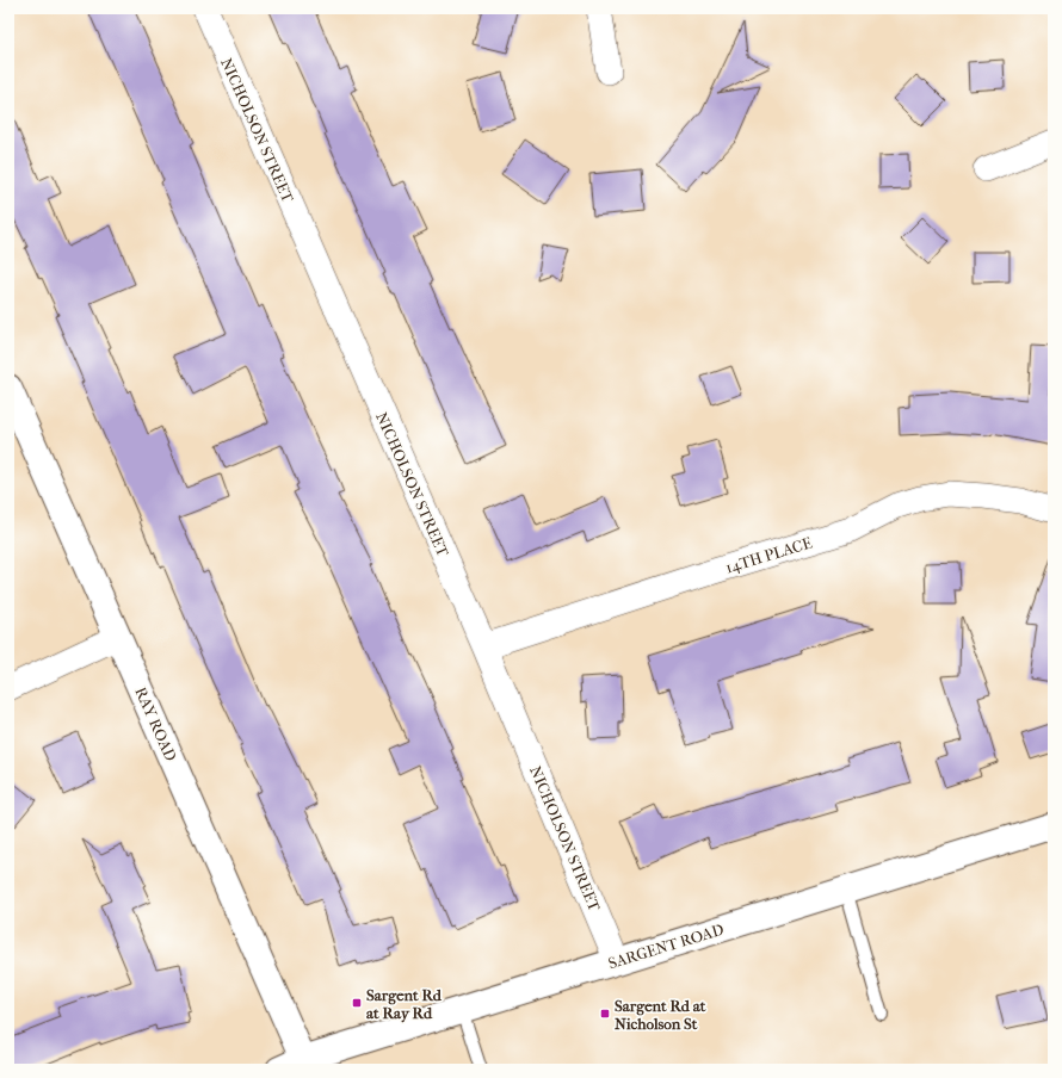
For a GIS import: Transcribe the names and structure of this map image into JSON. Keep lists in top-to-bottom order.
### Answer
{
  "streets": {
    "main road": ["RAY ROAD", "SARGENT ROAD"],
    "street": ["NICHOLSON STREET", "14TH PLACE"]
  },
  "crossings": [
    ["NICHOLSON STREET", "14TH PLACE"],
    ["NICHOLSON STREET", "SARGENT ROAD"],
    ["RAY ROAD", "SARGENT ROAD"]
  ],
  "places": {
    "transit": ["Sargent Rd at Ray Rd", "Sargent Rd at Nicholson St"]
  }
}
